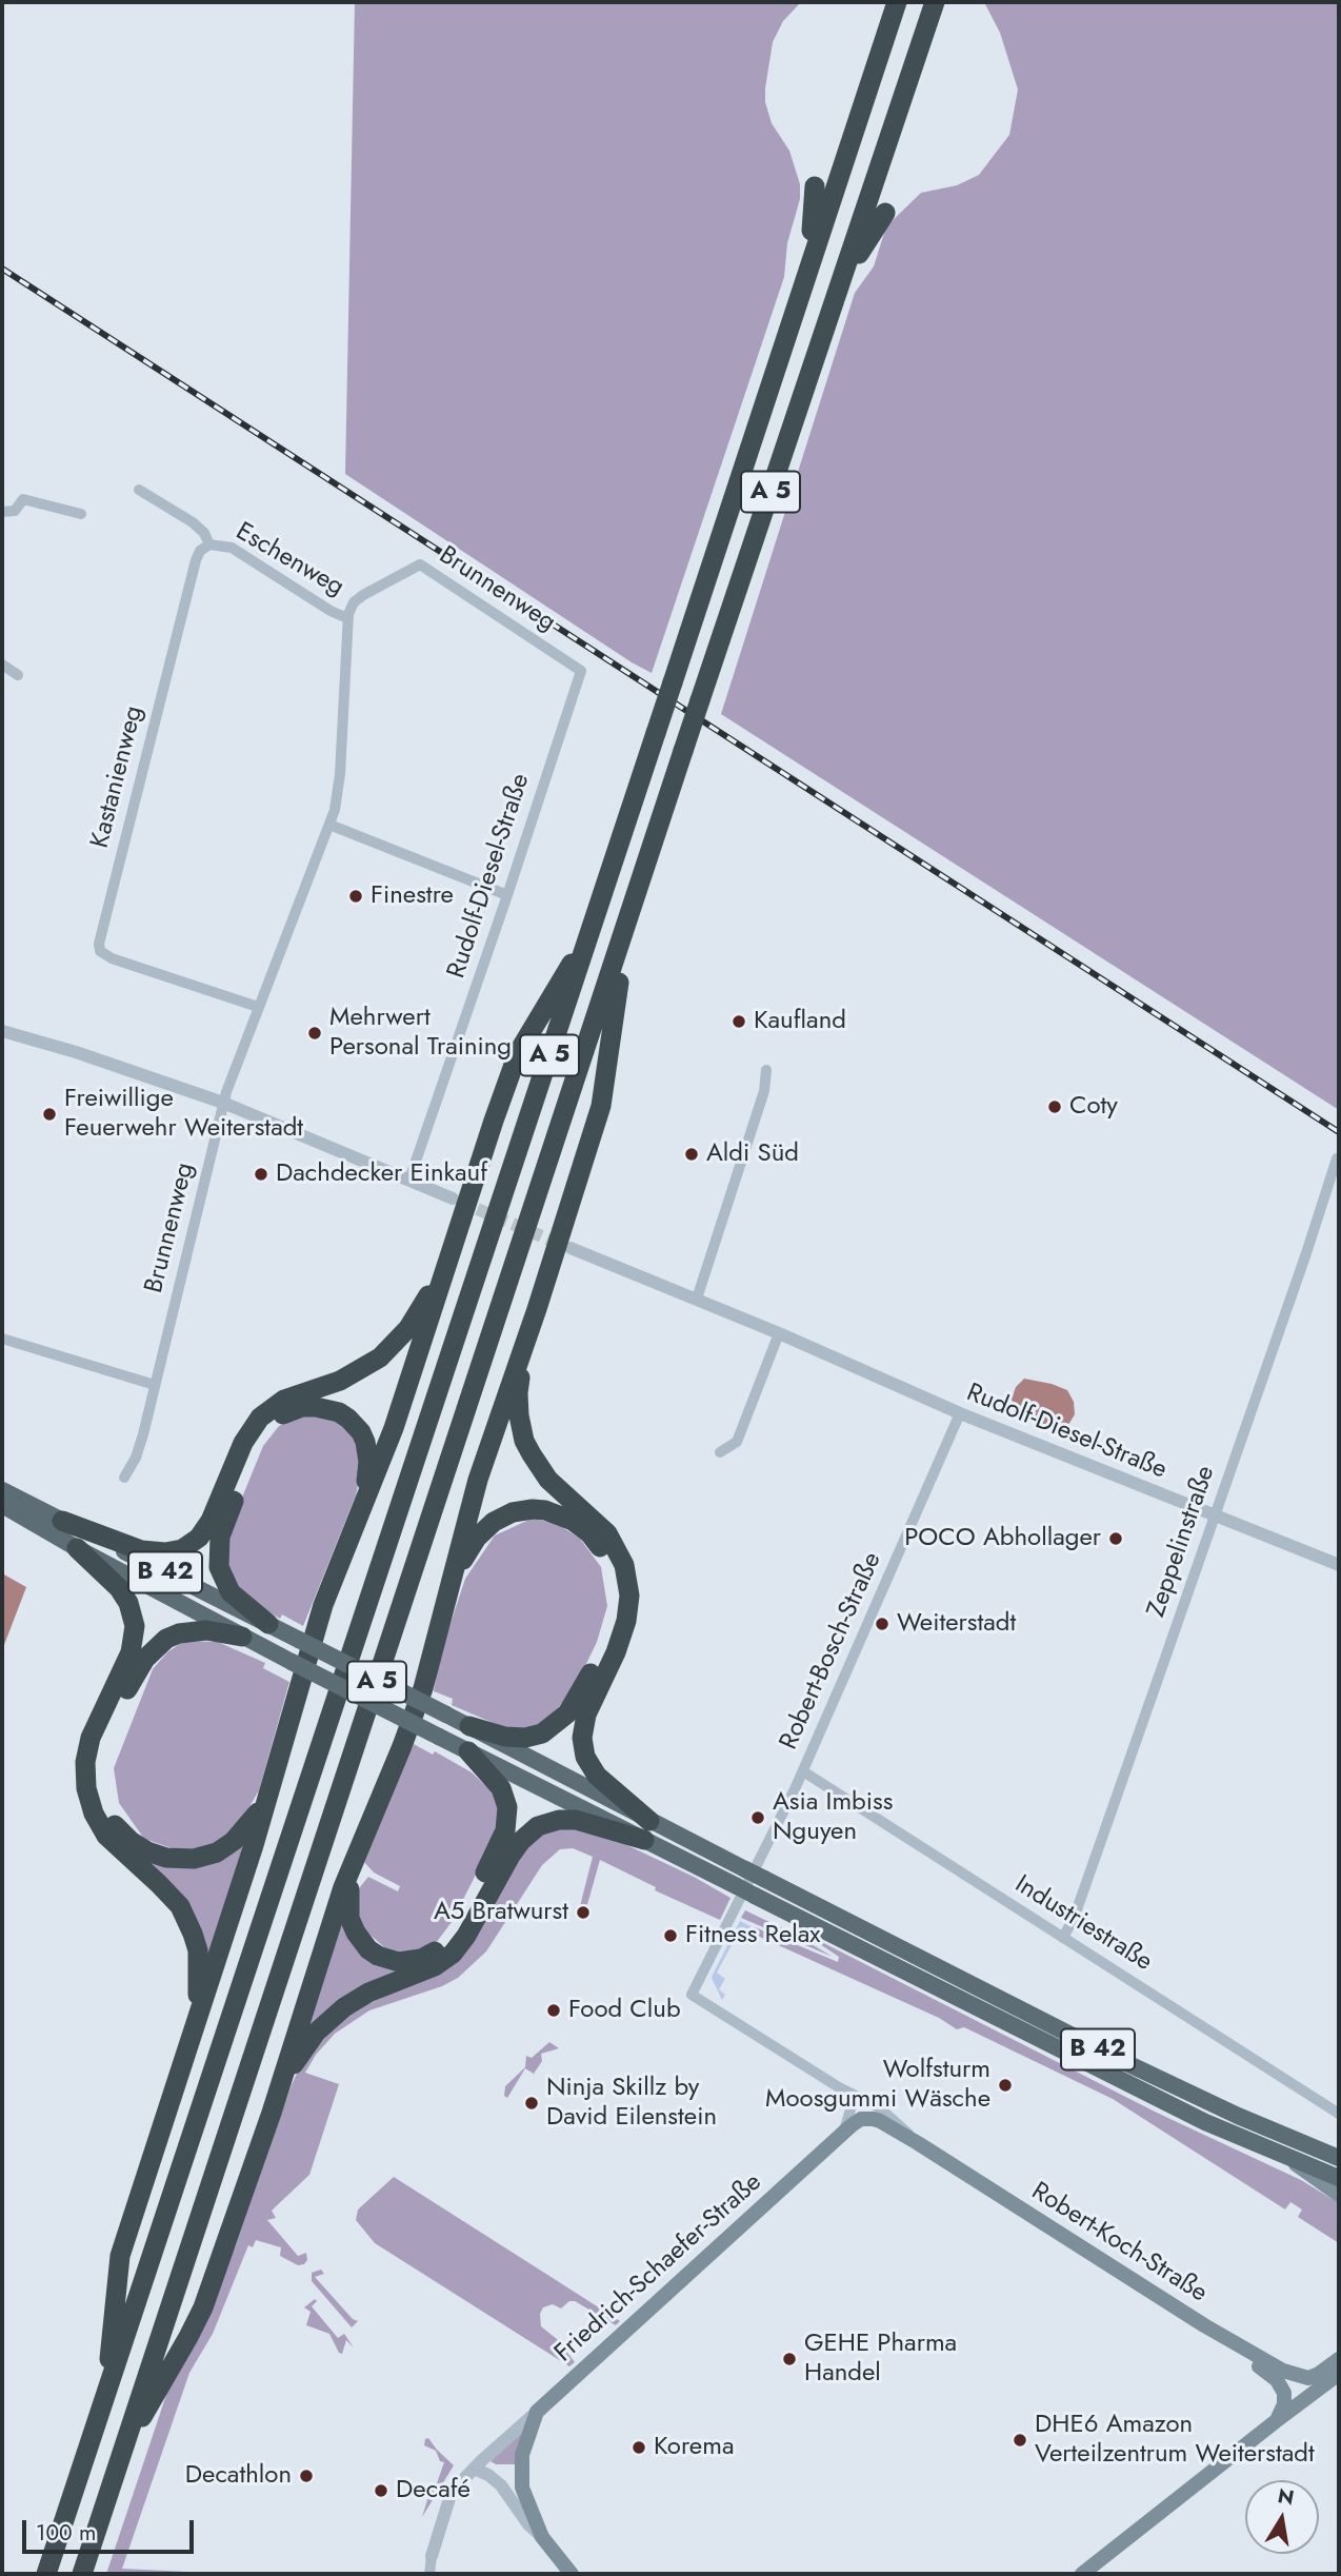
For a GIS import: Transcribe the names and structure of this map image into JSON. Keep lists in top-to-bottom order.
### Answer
{
  "streets": {
    "highway": ["A 5"],
    "main road": ["B 42", "Robert-Koch-Straße", "Friedrich-Schaefer-Straße"],
    "street": [
      "Eschenweg",
      "Brunnenweg",
      "Kastanienweg",
      "Rudolf-Diesel-Straße",
      "Zeppelinstraße",
      "Robert-Bosch-Straße",
      "Industriestraße"
    ]
  },
  "crossings": [
    ["A 5", "B 42"],
    ["Eschenweg", "Brunnenweg"],
    ["Eschenweg", "Kastanienweg"],
    ["Brunnenweg", "Kastanienweg"],
    ["Brunnenweg", "Rudolf-Diesel-Straße"],
    ["Rudolf-Diesel-Straße", "Zeppelinstraße"],
    ["Rudolf-Diesel-Straße", "Robert-Bosch-Straße"],
    ["Zeppelinstraße", "Industriestraße"],
    ["Robert-Bosch-Straße", "Industriestraße"],
    ["Robert-Bosch-Straße", "Robert-Koch-Straße"],
    ["Robert-Koch-Straße", "Friedrich-Schaefer-Straße"]
  ],
  "places": [
    "Finestre",
    "Kaufland",
    "Mehrwert Personal Training",
    "Coty",
    "Freiwillige Feuerwehr Weiterstadt",
    "Aldi Süd",
    "Dachdecker Einkauf",
    "POCO Abhollager",
    "Weiterstadt",
    "Asia Imbiss Nguyen",
    "A5 Bratwurst",
    "Fitness Relax",
    "Food Club",
    "Wolfsturm Moosgummi Wäsche",
    "Ninja Skillz by David Eilenstein",
    "GEHE Pharma Handel",
    "DHE6 Amazon Verteilzentrum Weiterstadt",
    "Korema",
    "Decathlon",
    "Decafé"
  ],
  "scale_bar": "100 m",
  "north": "top"
}
